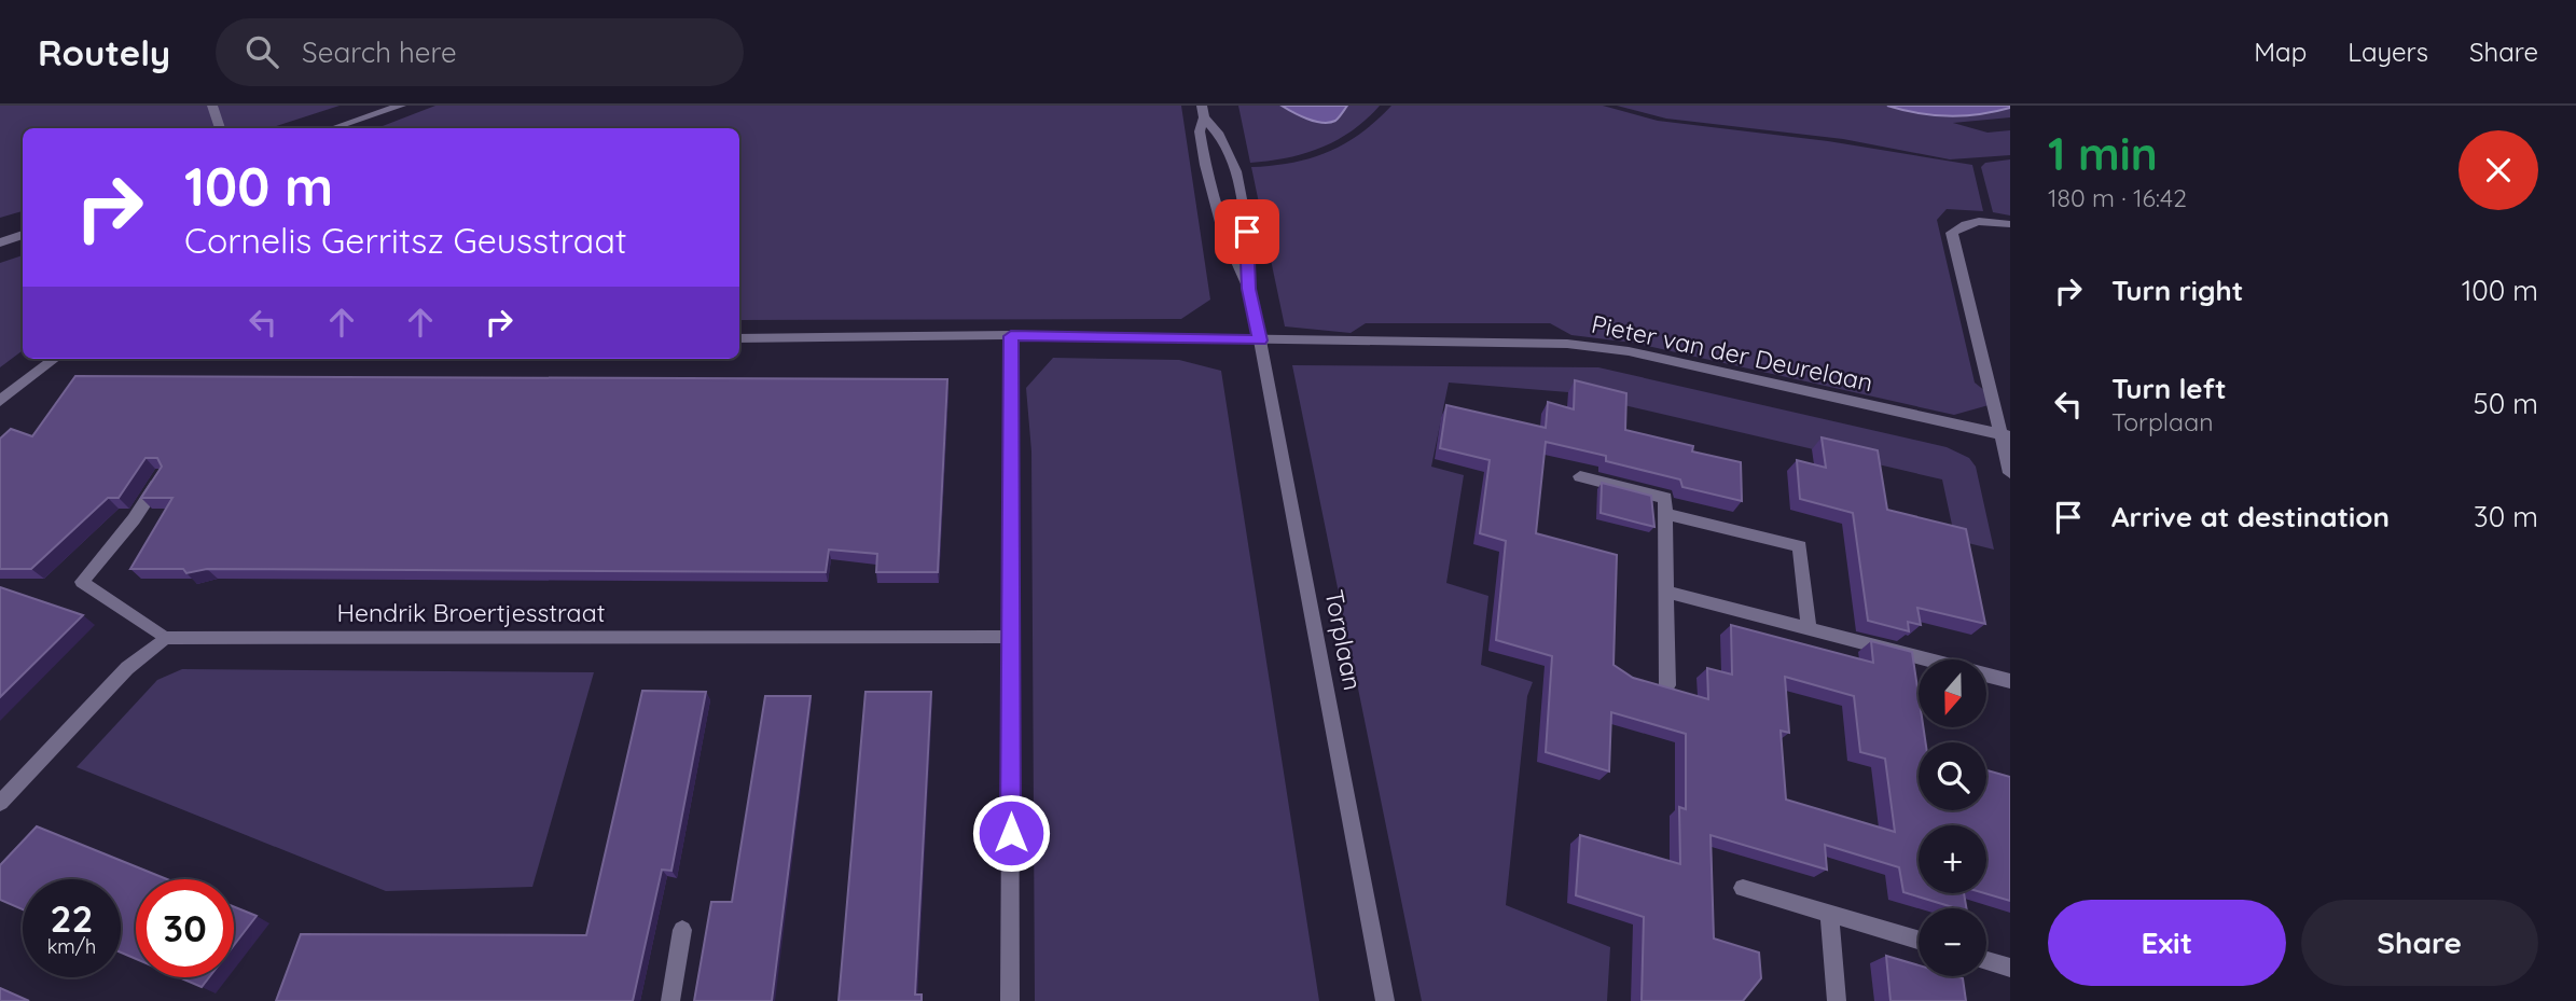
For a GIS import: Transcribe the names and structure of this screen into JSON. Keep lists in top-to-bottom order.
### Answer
{
  "streets": {
    "street": ["Pieter van der Deurelaan", "Hendrik Broertjesstraat", "Torplaan"]
  },
  "crossings": [
    ["Pieter van der Deurelaan", "Torplaan"]
  ],
  "north": "bottom",
  "page": {
    "header": "Routely",
    "search": "Search here",
    "nav": ["Map", "Layers", "Share"],
    "heading": ["1 min", "180 m · 16:42"],
    "turn": ["100 m", "Cornelis Gerritsz Geusstraat"],
    "list": [
      {
        "name": "Turn right",
        "value": "100 m"
      },
      {
        "name": "Turn left",
        "note": "Torplaan",
        "value": "50 m"
      },
      {
        "name": "Arrive at destination",
        "value": "30 m"
      }
    ],
    "map_buttons": ["+", "−"],
    "speed": "22 km/h",
    "limit": "30",
    "buttons": ["Exit", "Share"]
  }
}
